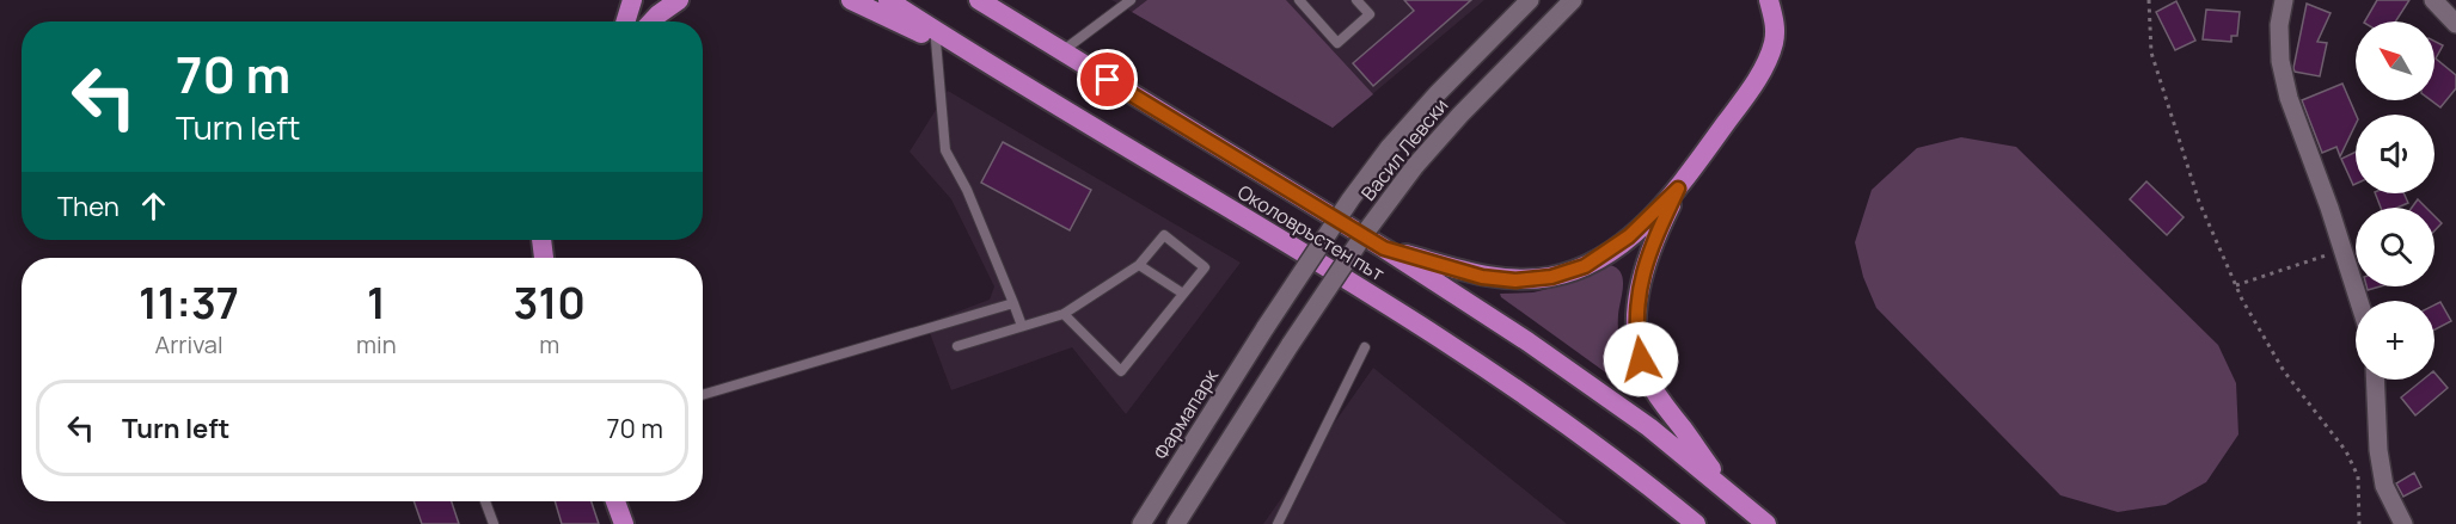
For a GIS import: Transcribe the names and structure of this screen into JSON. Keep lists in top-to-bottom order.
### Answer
{
  "streets": {
    "highway": ["Околовръстен път"],
    "street": ["Васил Левски", "Фармапарк"]
  },
  "crossings": [
    ["Васил Левски", "Фармапарк"]
  ],
  "north": "top left",
  "page": {
    "map_buttons": "+",
    "turn": ["70 m", "Turn left"],
    "then": "Then",
    "eta": [
      "11:37",
      "Arrival",
      "1",
      "min",
      "310",
      "m"
    ],
    "list": [
      {
        "name": "Turn left",
        "value": "70 m"
      }
    ]
  }
}
